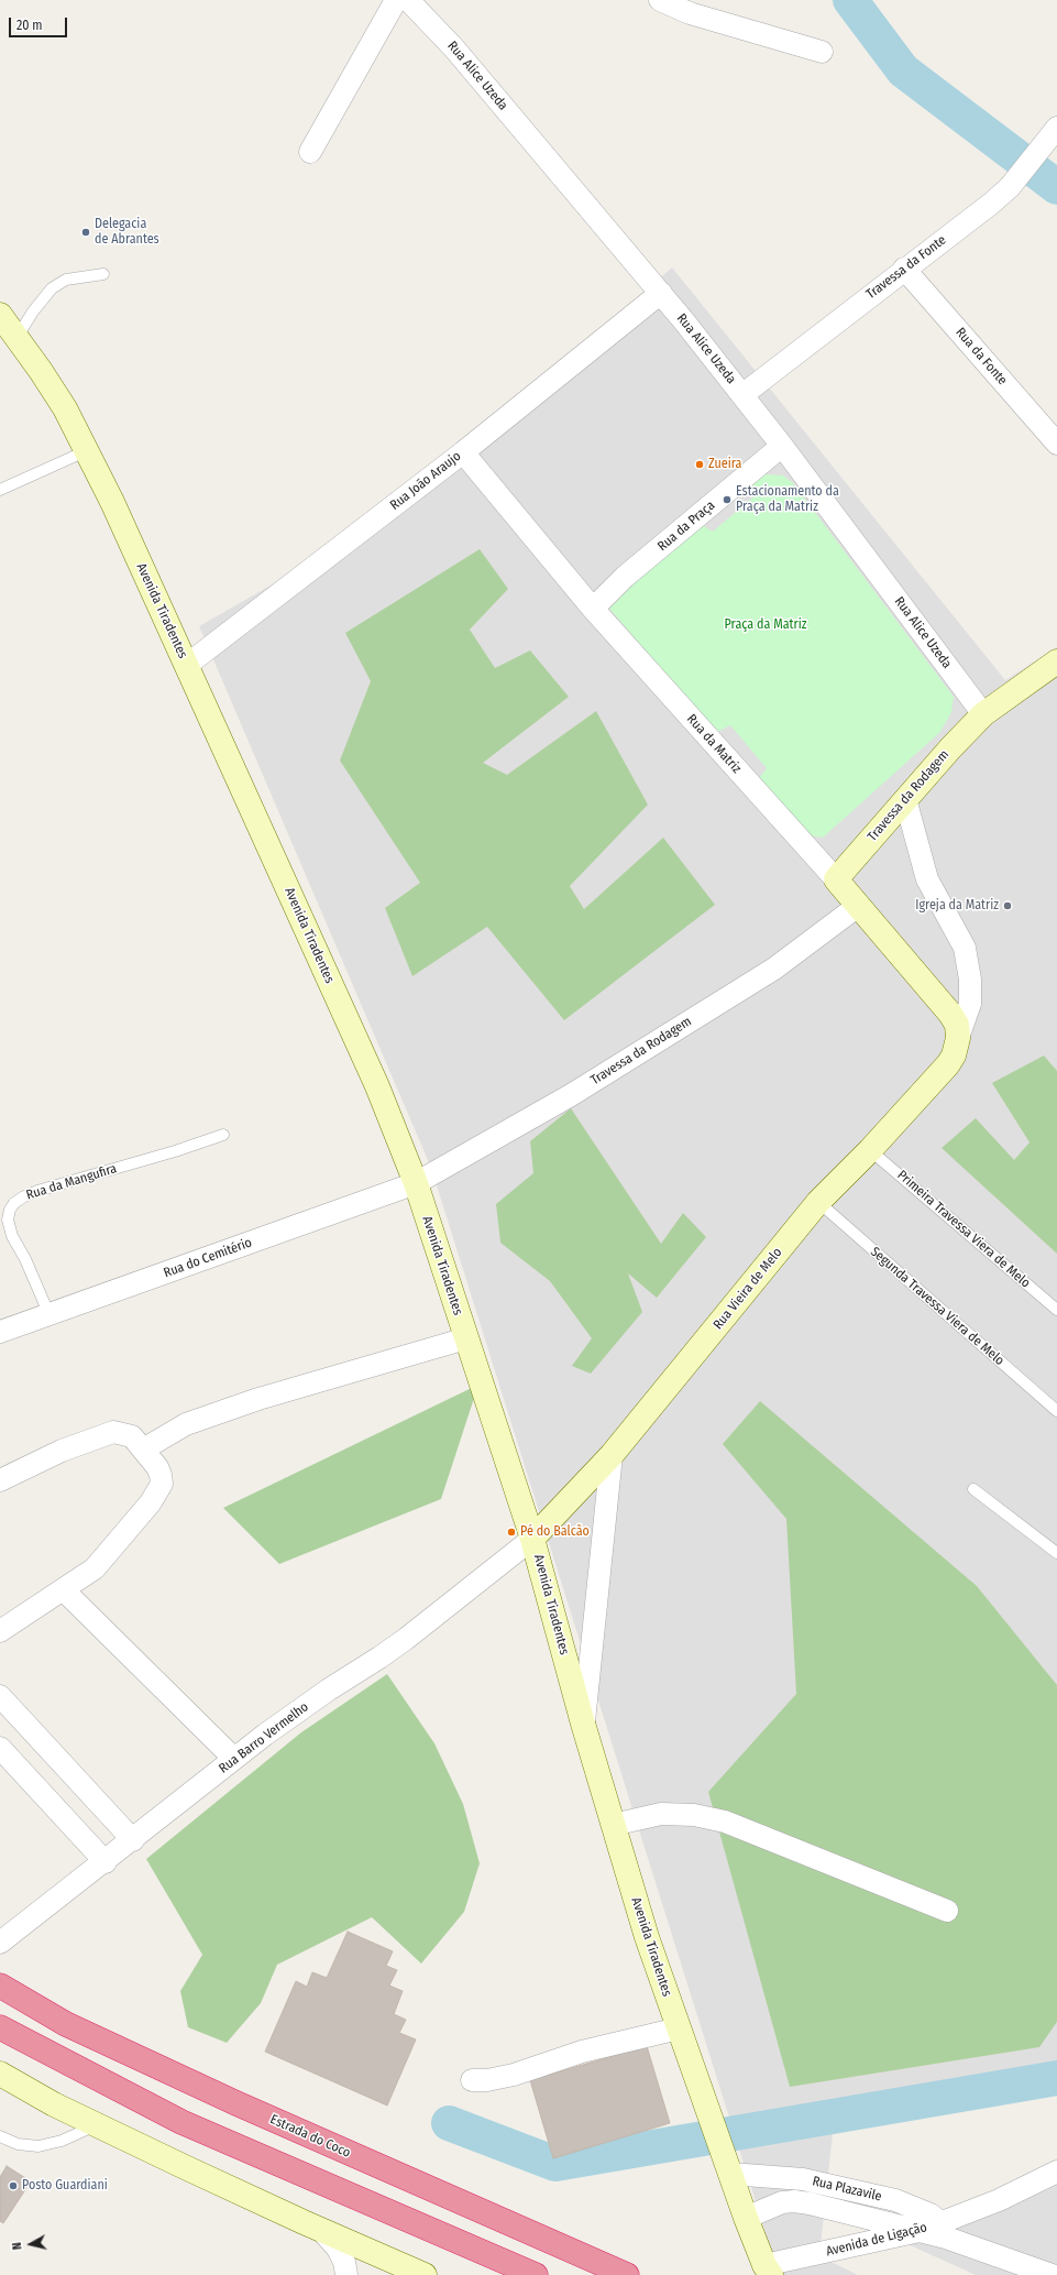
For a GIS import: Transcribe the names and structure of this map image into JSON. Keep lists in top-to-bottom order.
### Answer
{
  "streets": {
    "highway": ["Estrada do Coco"],
    "street": [
      "Rua Alice Uzeda",
      "Travessa da Fonte",
      "Rua da Fonte",
      "Rua João Araujo",
      "Rua da Praça",
      "Avenida Tiradentes",
      "Rua da Matriz",
      "Travessa da Rodagem",
      "Rua do Cemitério",
      "Rua Vieira de Melo",
      "Rua Barro Vermelho",
      "Rua Plazavile",
      "Avenida de Ligação"
    ],
    "lane": ["Rua da Mangufira", "Primeira Travessa Viera de Melo", "Segunda Travessa Viera de Melo"]
  },
  "crossings": [
    ["Rua Alice Uzeda", "Travessa da Fonte"],
    ["Rua Alice Uzeda", "Rua João Araujo"],
    ["Rua Alice Uzeda", "Rua da Praça"],
    ["Rua Alice Uzeda", "Travessa da Rodagem"],
    ["Travessa da Fonte", "Rua da Fonte"],
    ["Rua João Araujo", "Avenida Tiradentes"],
    ["Rua João Araujo", "Rua da Matriz"],
    ["Rua da Praça", "Rua da Matriz"],
    ["Avenida Tiradentes", "Travessa da Rodagem"],
    ["Avenida Tiradentes", "Rua do Cemitério"],
    ["Avenida Tiradentes", "Rua Vieira de Melo"],
    ["Avenida Tiradentes", "Rua Barro Vermelho"],
    ["Avenida Tiradentes", "Rua Plazavile"],
    ["Avenida Tiradentes", "Avenida de Ligação"],
    ["Rua da Matriz", "Travessa da Rodagem"],
    ["Rua da Matriz", "Rua Vieira de Melo"],
    ["Travessa da Rodagem", "Rua do Cemitério"],
    ["Rua da Mangufira", "Rua do Cemitério"],
    ["Primeira Travessa Viera de Melo", "Rua Vieira de Melo"],
    ["Rua Vieira de Melo", "Segunda Travessa Viera de Melo"],
    ["Rua Vieira de Melo", "Rua Barro Vermelho"],
    ["Rua Plazavile", "Avenida de Ligação"]
  ],
  "parks": ["Praça da Matriz"],
  "places": [
    "Delegacia de Abrantes",
    "Zueira",
    "Estacionamento da Praça da Matriz",
    "Igreja da Matriz",
    "Pé do Balcão",
    "Posto Guardiani"
  ],
  "scale_bar": "20 m",
  "north": "left"
}
